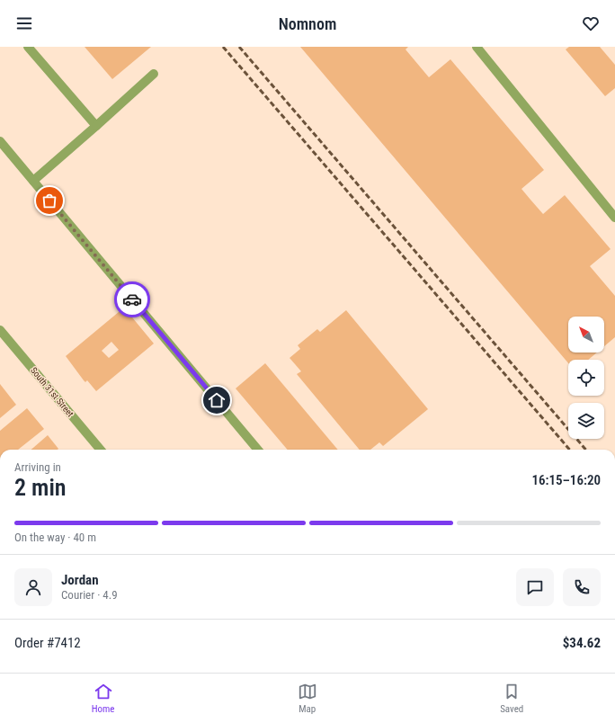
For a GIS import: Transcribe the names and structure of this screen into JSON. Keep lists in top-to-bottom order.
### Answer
{
  "streets": {
    "street": ["South 31st Street"]
  },
  "north": "top left",
  "page": {
    "header": "Nomnom",
    "heading": ["2 min", "Arriving in", "16:15–16:20"],
    "panel": [
      "Jordan",
      "Courier · 4.9",
      "Order #7412",
      "$34.62"
    ],
    "bar": "On the way · 40 m",
    "tabs": ["Home", "Map", "Saved"]
  }
}
